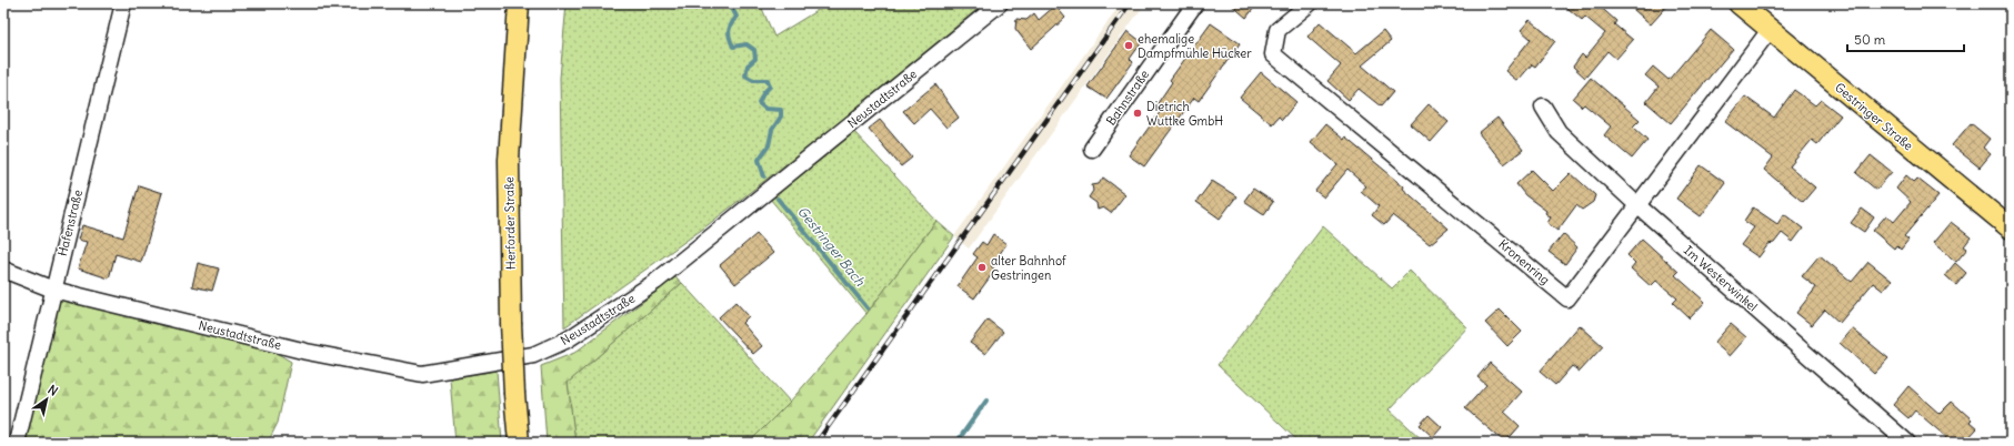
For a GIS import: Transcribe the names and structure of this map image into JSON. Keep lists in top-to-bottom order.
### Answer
{
  "streets": {
    "main road": ["Gestringer Straße", "Herforder Straße"],
    "street": [
      "Bahnstraße",
      "Neustadtstraße",
      "Hafenstraße",
      "Kronenring",
      "Im Westerwinkel"
    ]
  },
  "crossings": [
    ["Neustadtstraße", "Hafenstraße"],
    ["Gestringer Straße", "Kronenring"],
    ["Kronenring", "Im Westerwinkel"]
  ],
  "water": ["Gestringer Bach"],
  "places": ["ehemalige Dampfmühle Hücker", "Dietrich Wuttke GmbH", "alter Bahnhof Gestringen"],
  "scale_bar": "50 m",
  "north": "top right"
}
